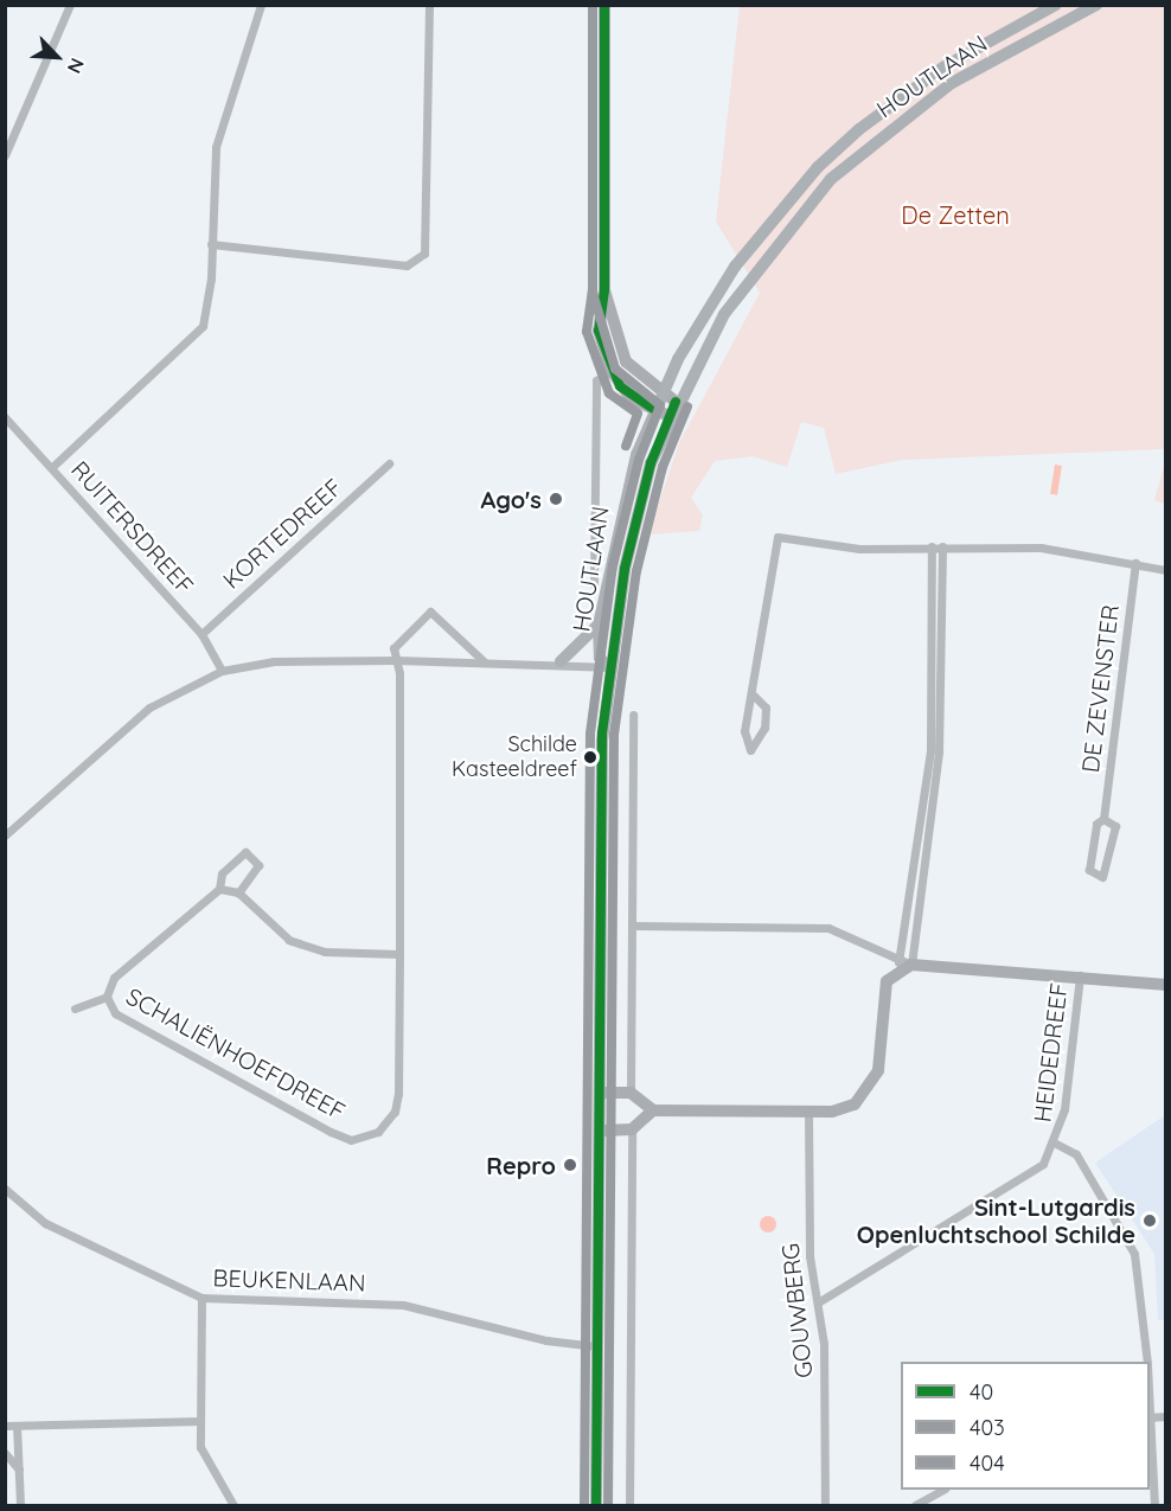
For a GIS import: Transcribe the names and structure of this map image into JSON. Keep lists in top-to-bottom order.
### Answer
{
  "streets": {
    "main road": ["HOUTLAAN"],
    "street": [
      "RUITERSDREEF",
      "KORTEDREEF",
      "DE ZEVENSTER",
      "HEIDEDREEF",
      "SCHALIËNHOEFDREEF",
      "BEUKENLAAN",
      "GOUWBERG"
    ]
  },
  "crossings": [
    ["RUITERSDREEF", "KORTEDREEF"]
  ],
  "parks": ["De Zetten"],
  "places": [
    "Ago's",
    "Schilde Kasteeldreef",
    "Repro",
    "Sint-Lutgardis Openluchtschool Schilde"
  ],
  "lines": ["transit line 40", "transit line 403", "transit line 404"],
  "legend": ["40", "403", "404"],
  "north": "bottom right"
}
